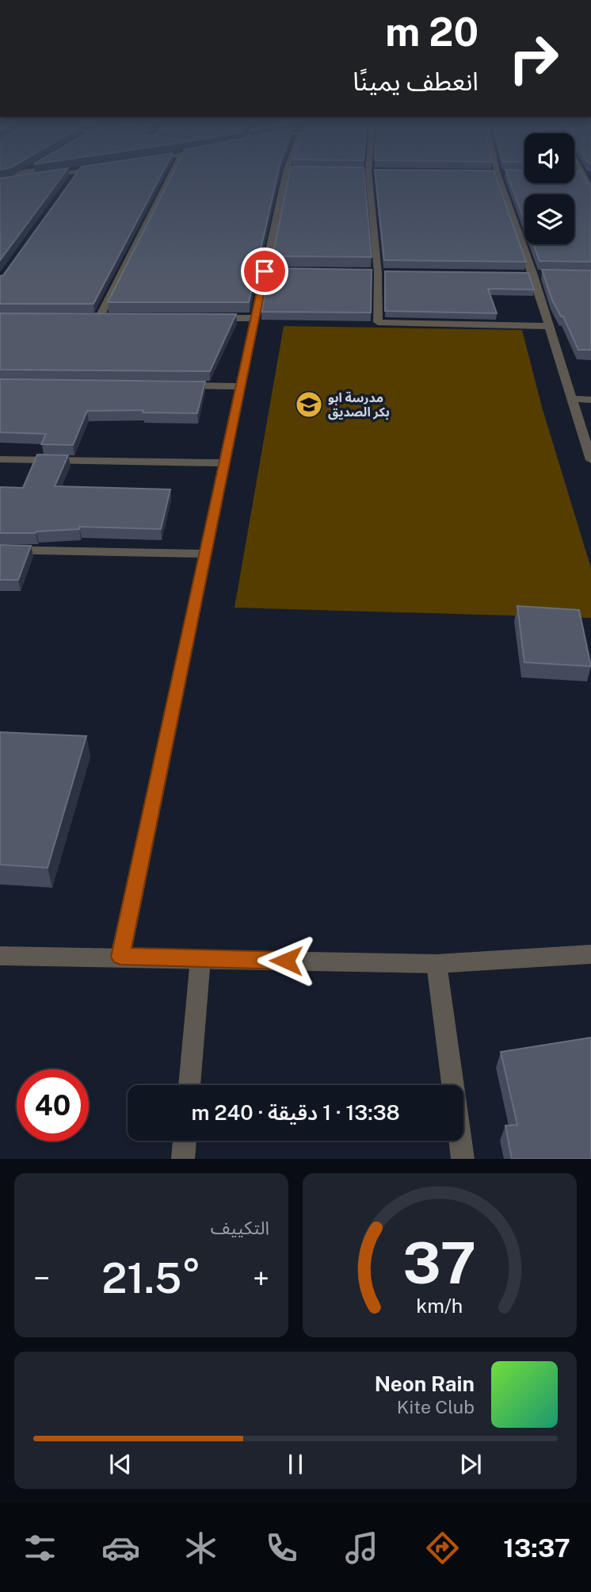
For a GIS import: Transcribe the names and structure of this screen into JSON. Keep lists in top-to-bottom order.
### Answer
{
  "places": {
    "school or university": ["مدرسة ابو بكر الصديق"]
  },
  "page": {
    "turn": ["20 m", "انعطف يمينًا"],
    "limit": "40",
    "trip": "13:38 · 1 دقيقة · 240 m",
    "tile": "التكييف",
    "heat": ["−", "21.5°", "+"],
    "song": ["Neon Rain", "Kite Club"],
    "tabs": "13:37",
    "gauge": ["37", "km/h"]
  }
}
